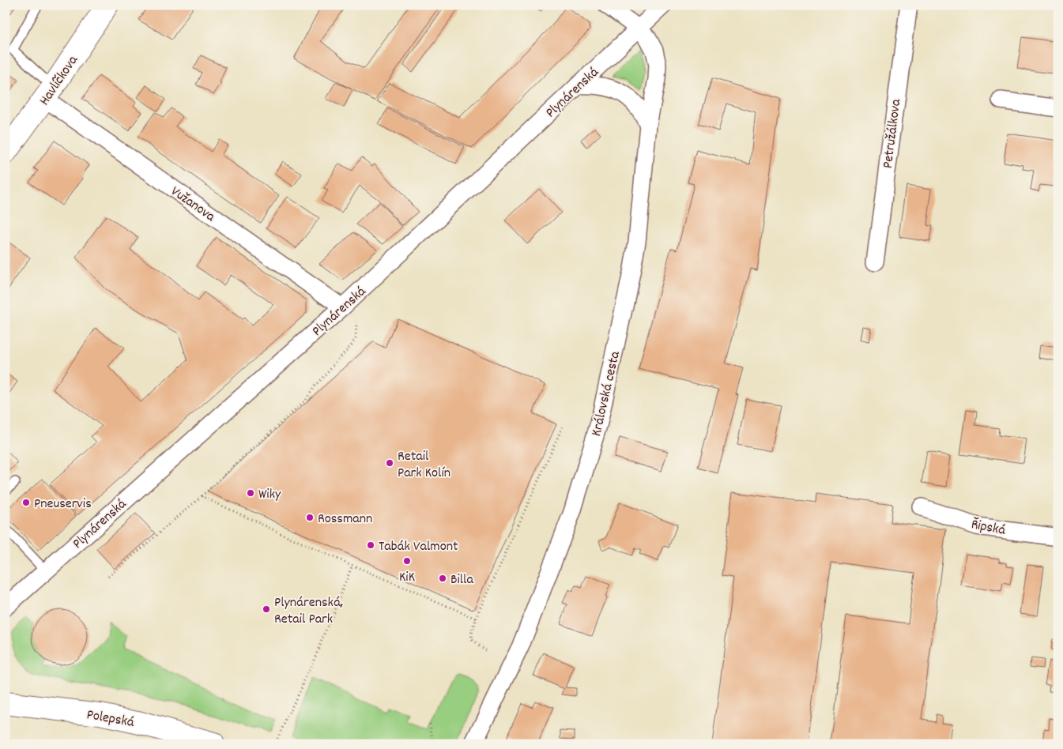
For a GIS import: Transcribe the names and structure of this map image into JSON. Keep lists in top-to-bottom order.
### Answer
{
  "streets": {
    "main road": ["Havlíčkova", "Polepská"],
    "street": [
      "Plynárenská",
      "Petružálkova",
      "Vužanova",
      "Královská cesta",
      "Řipská"
    ]
  },
  "crossings": [
    ["Havlíčkova", "Vužanova"],
    ["Plynárenská", "Vužanova"],
    ["Plynárenská", "Královská cesta"]
  ],
  "places": [
    "Retail Park Kolín",
    "Wiky",
    "Pneuservis",
    "Rossmann",
    "Tabák Valmont",
    "KiK",
    "Billa",
    "Plynárenská, Retail Park"
  ]
}
